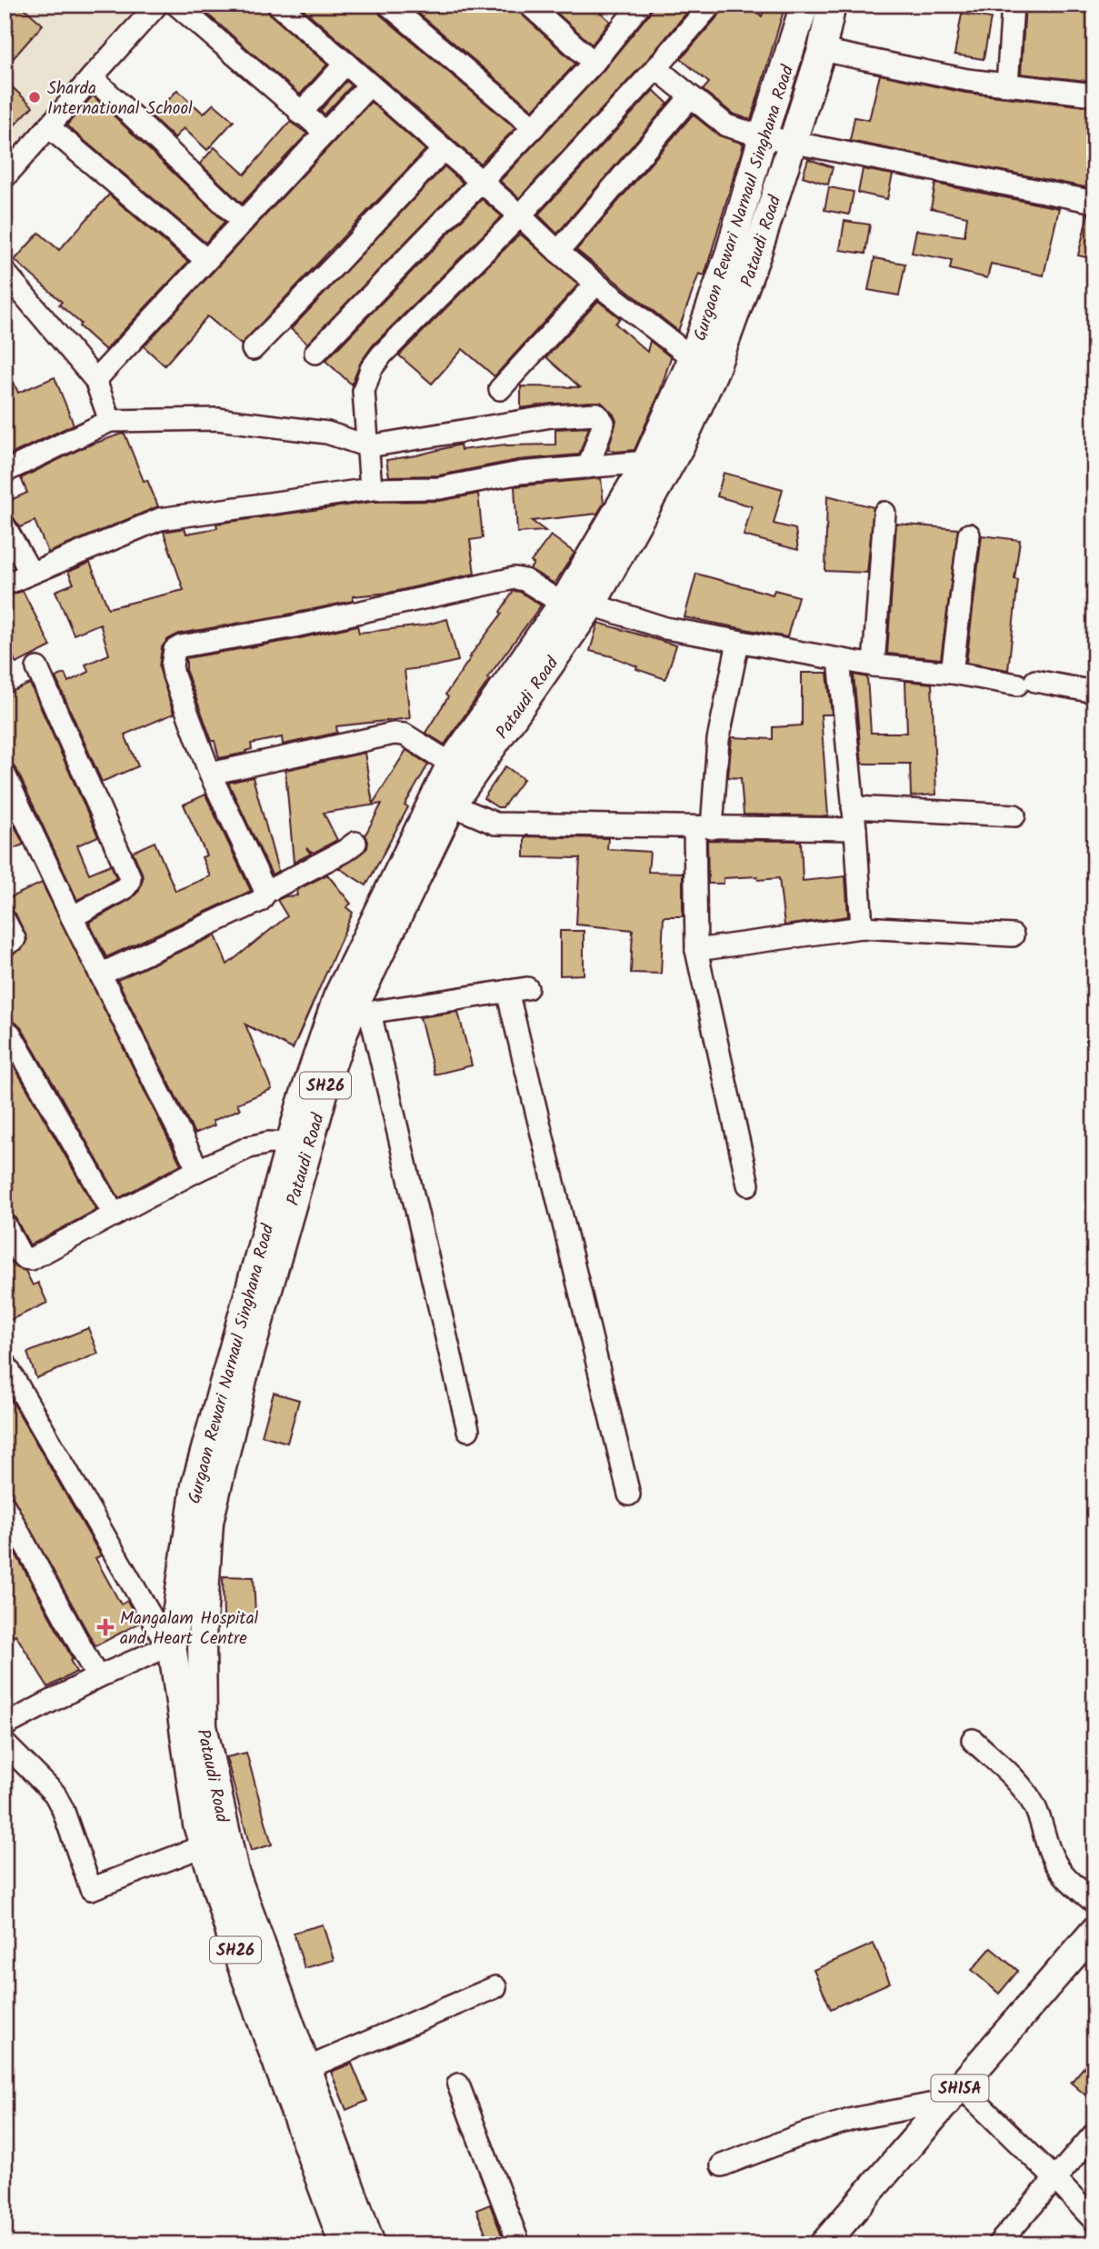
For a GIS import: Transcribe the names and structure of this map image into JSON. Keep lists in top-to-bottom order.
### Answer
{
  "streets": {
    "main road": [
      "Gurgaon Rewari Narnaul Singhana Road",
      "Pataudi Road",
      "SH26",
      "SH15A"
    ]
  },
  "crossings": [
    ["Gurgaon Rewari Narnaul Singhana Road", "Pataudi Road"]
  ],
  "places": {
    "other": ["Sharda International School"],
    "health": ["Mangalam Hospital and Heart Centre"]
  }
}
